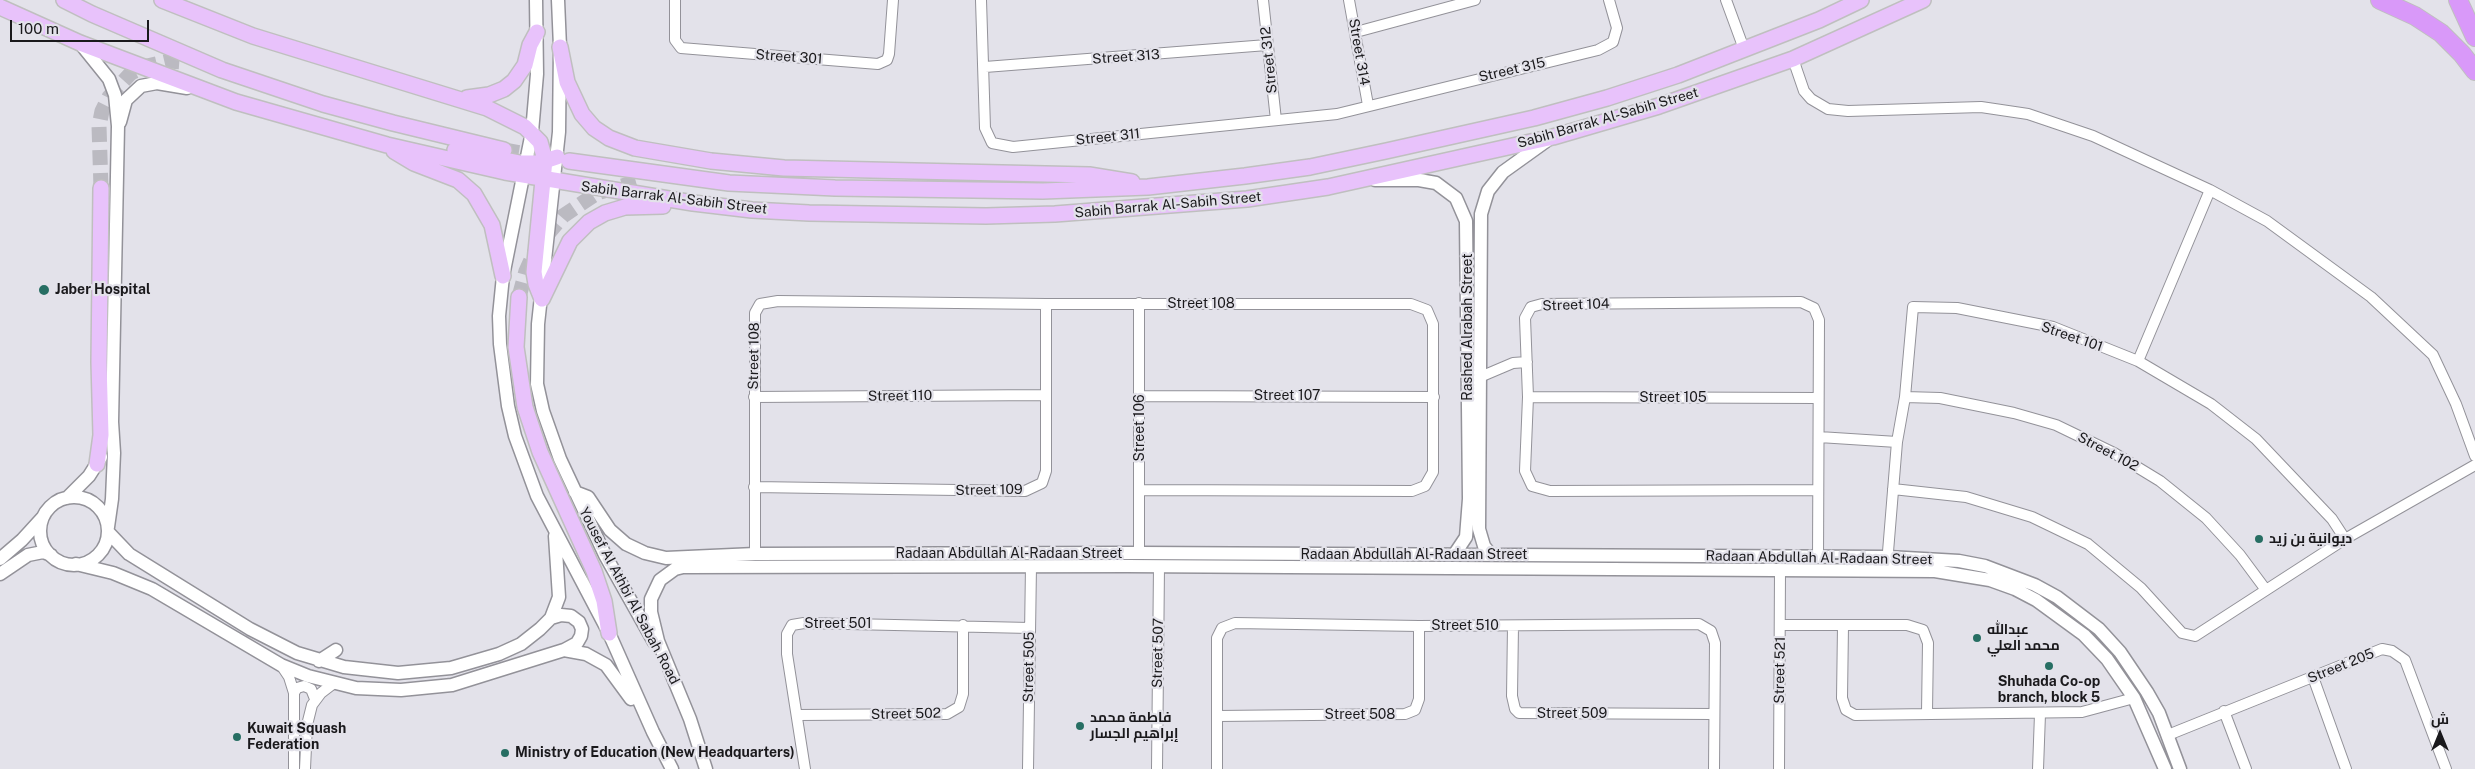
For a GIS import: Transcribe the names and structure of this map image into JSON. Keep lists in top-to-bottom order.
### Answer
{
  "streets": {
    "main road": ["Sabih Barrak Al-Sabih Street"],
    "street": [
      "Street 314",
      "Street 301",
      "Street 313",
      "Street 312",
      "Street 315",
      "Street 311",
      "Street 108",
      "Street 104",
      "Rashed Alrabah Street",
      "Street 101",
      "Street 110",
      "Street 107",
      "Street 105",
      "Street 106",
      "Street 102",
      "Street 109",
      "Radaan Abdullah Al-Radaan Street",
      "Yousef Al Athbi Al Sabah Road",
      "Street 501",
      "Street 510",
      "Street 507",
      "Street 205",
      "Street 505",
      "Street 521",
      "Street 502",
      "Street 509",
      "Street 508"
    ]
  },
  "crossings": [
    ["Street 314", "Street 315"],
    ["Street 314", "Street 311"],
    ["Street 313", "Street 312"],
    ["Street 313", "Street 311"],
    ["Street 312", "Street 311"],
    ["Street 315", "Street 311"],
    ["Sabih Barrak Al-Sabih Street", "Rashed Alrabah Street"],
    ["Street 108", "Street 110"],
    ["Street 108", "Street 107"],
    ["Street 108", "Street 106"],
    ["Street 108", "Street 109"],
    ["Street 108", "Radaan Abdullah Al-Radaan Street"],
    ["Street 104", "Street 105"],
    ["Street 104", "Radaan Abdullah Al-Radaan Street"],
    ["Rashed Alrabah Street", "Radaan Abdullah Al-Radaan Street"],
    ["Street 101", "Street 102"],
    ["Street 101", "Radaan Abdullah Al-Radaan Street"],
    ["Street 110", "Street 109"],
    ["Street 107", "Street 106"],
    ["Street 106", "Radaan Abdullah Al-Radaan Street"],
    ["Radaan Abdullah Al-Radaan Street", "Yousef Al Athbi Al Sabah Road"],
    ["Radaan Abdullah Al-Radaan Street", "Street 507"],
    ["Radaan Abdullah Al-Radaan Street", "Street 205"],
    ["Radaan Abdullah Al-Radaan Street", "Street 505"],
    ["Radaan Abdullah Al-Radaan Street", "Street 521"],
    ["Street 501", "Street 505"],
    ["Street 501", "Street 502"],
    ["Street 510", "Street 509"],
    ["Street 510", "Street 508"]
  ],
  "places": [
    "Jaber Hospital",
    "ديوانية بن زيد",
    "عبدالله محمد العلي",
    "Shuhada Co-op branch, block 5",
    "فاطمة محمد إبراهيم الجسار",
    "Kuwait Squash Federation",
    "Ministry of Education (New Headquarters)"
  ],
  "scale_bar": "100 m",
  "north": "top"
}
